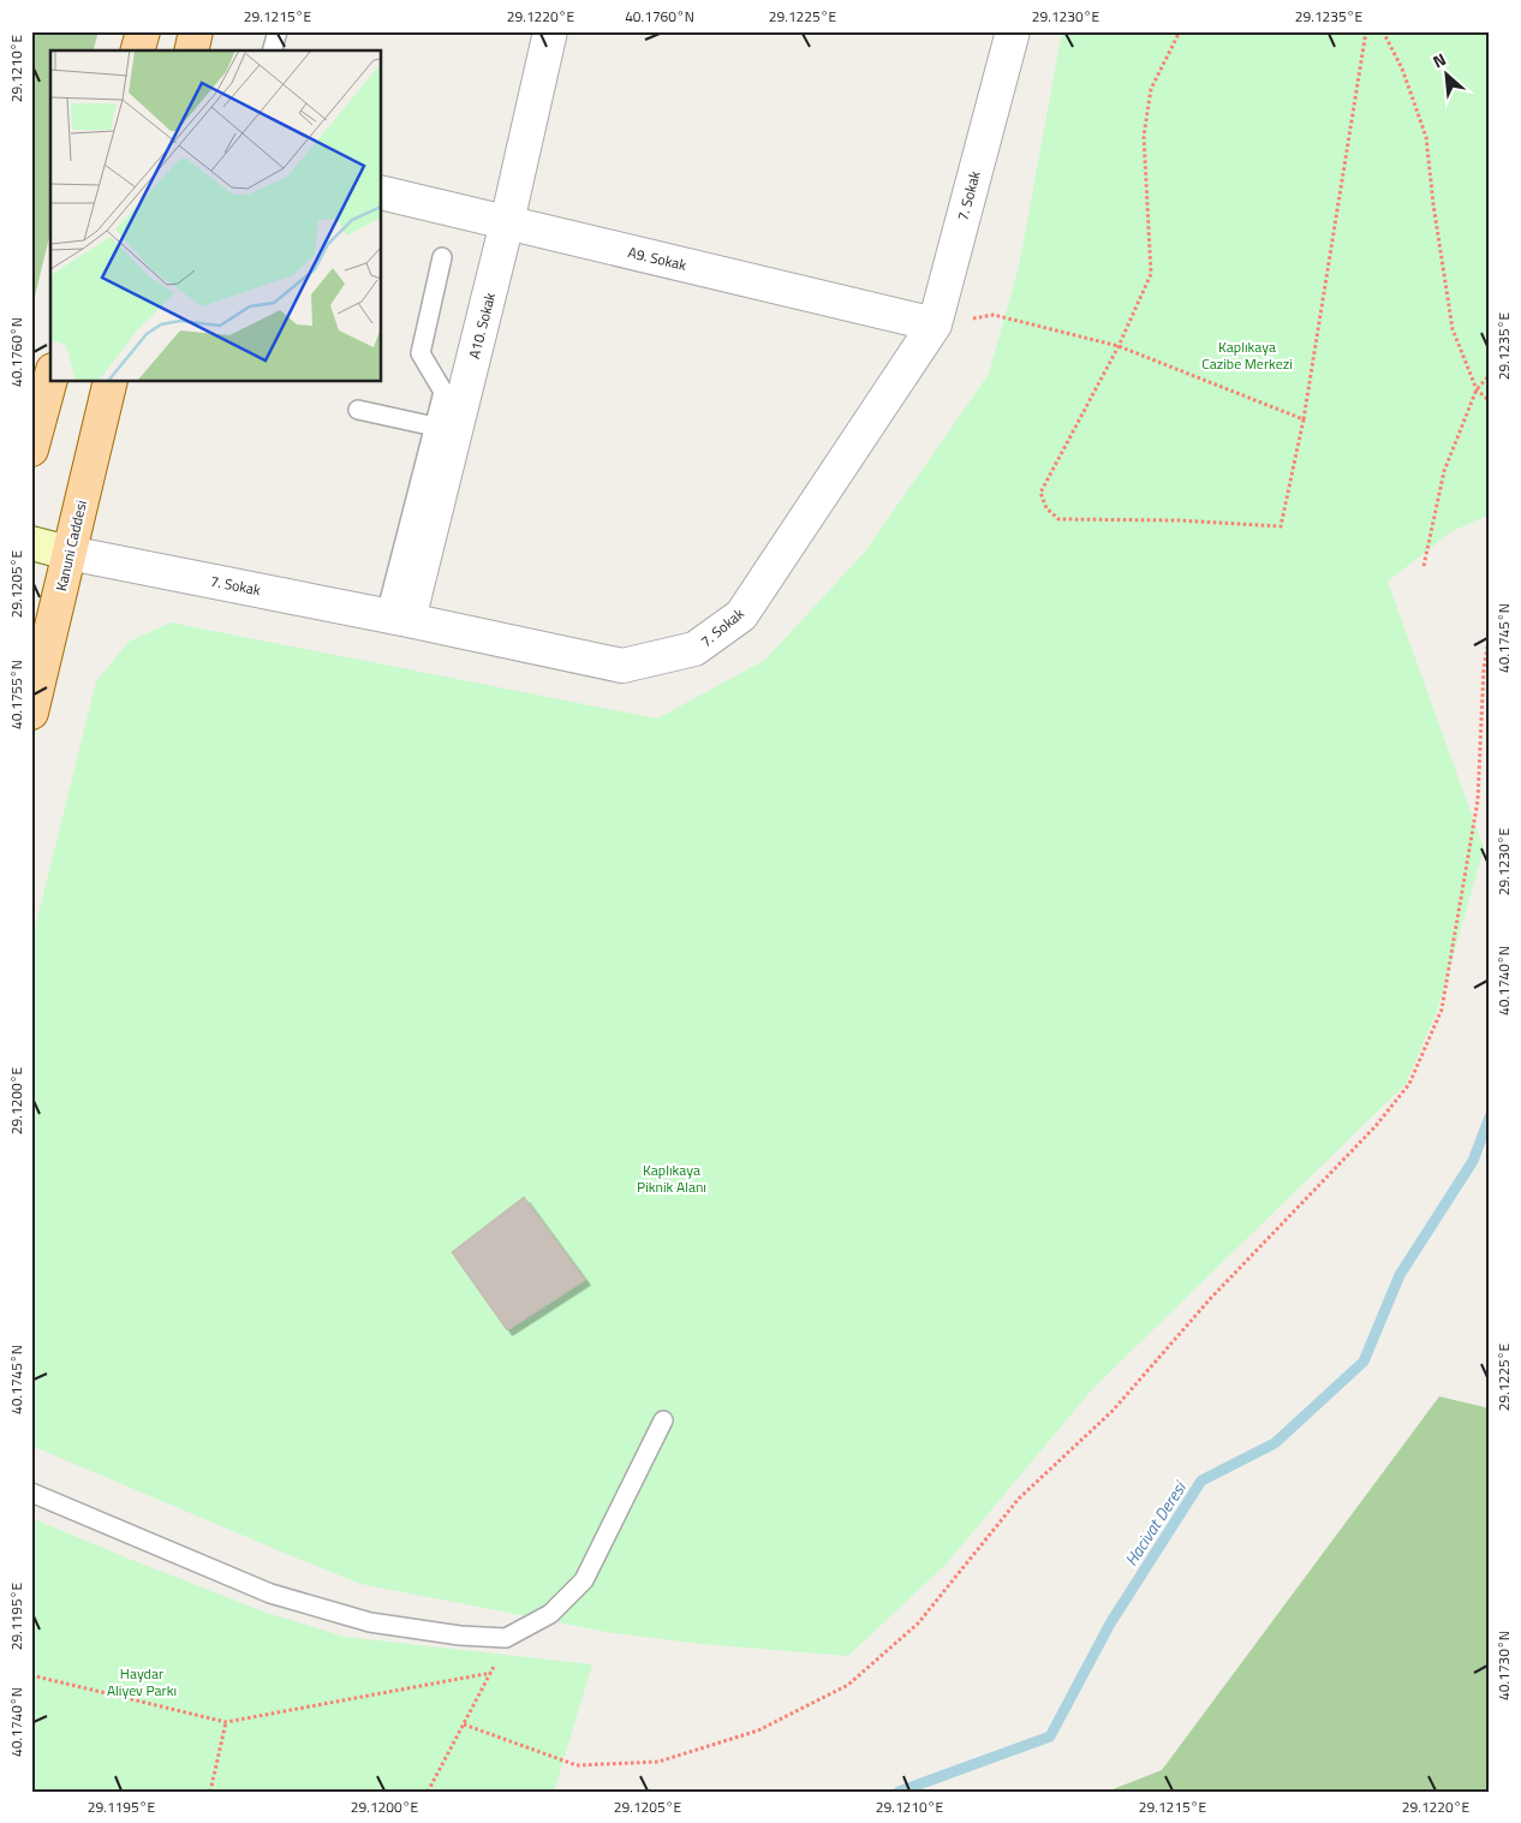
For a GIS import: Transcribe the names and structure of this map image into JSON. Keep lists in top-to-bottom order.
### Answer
{
  "streets": {
    "main road": ["Kanuni Caddesi"],
    "street": ["7. Sokak", "A9. Sokak", "A10. Sokak"]
  },
  "crossings": [
    ["7. Sokak", "A9. Sokak"],
    ["7. Sokak", "A10. Sokak"],
    ["7. Sokak", "Kanuni Caddesi"],
    ["A9. Sokak", "A10. Sokak"]
  ],
  "water": ["Hacivat Deresi"],
  "parks": ["Kaplıkaya Cazibe Merkezi", "Kaplıkaya Piknik Alanı", "Haydar Aliyev Parkı"],
  "north": "top left",
  "coordinates": [
    "29.1215°E",
    "29.1220°E",
    "40.1760°N",
    "29.1225°E",
    "29.1230°E",
    "29.1235°E",
    "29.1210°E",
    "29.1205°E",
    "40.1745°N",
    "40.1755°N",
    "40.1740°N",
    "29.1200°E",
    "29.1195°E",
    "40.1730°N"
  ]
}
